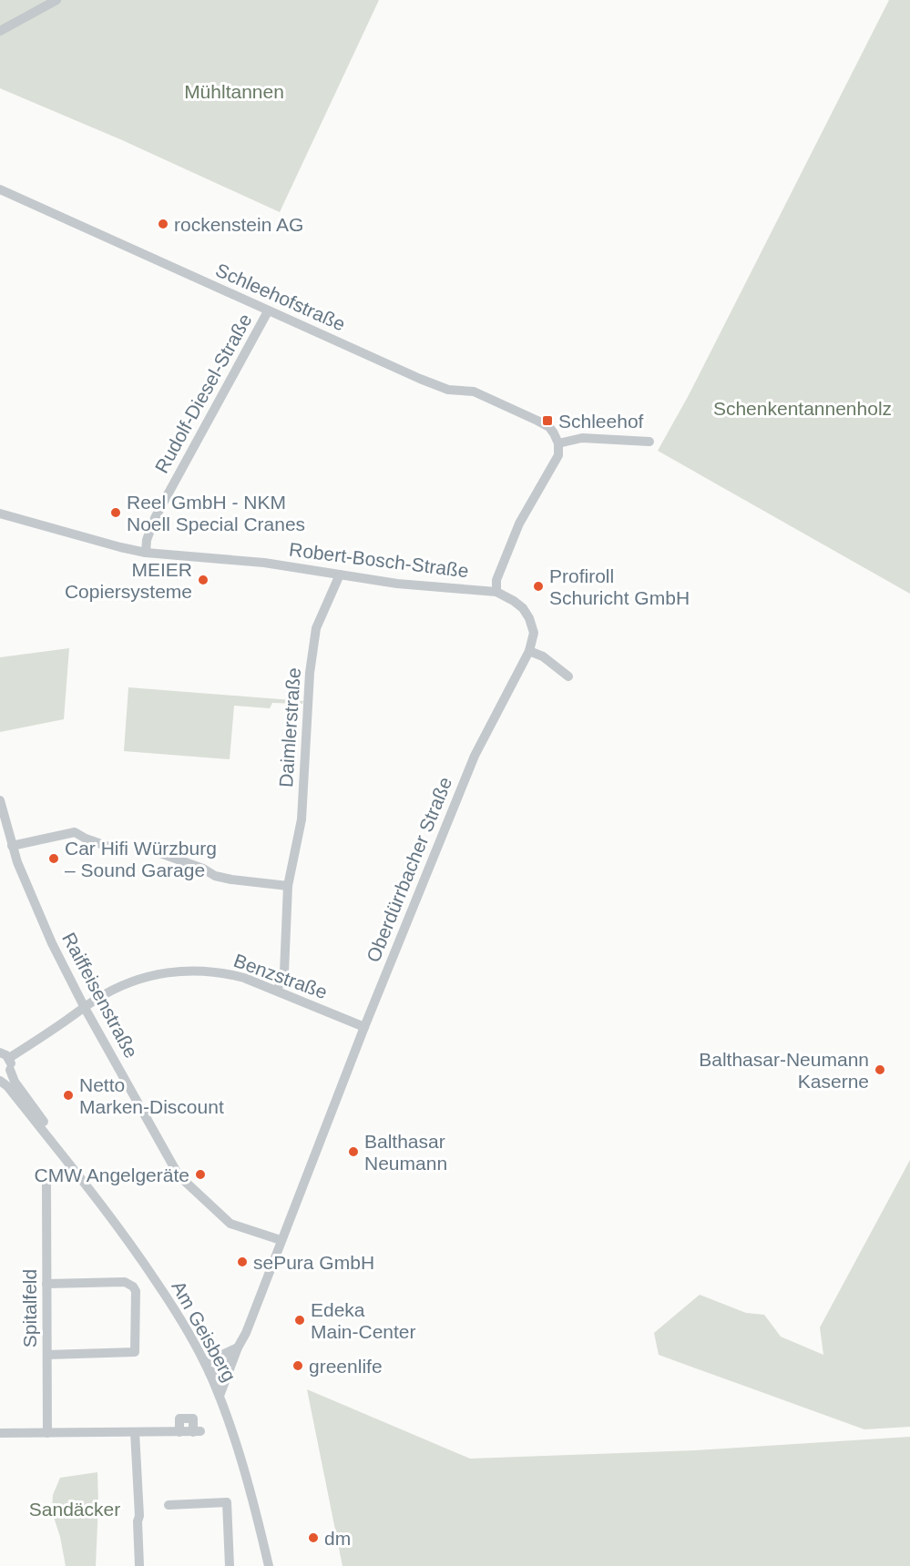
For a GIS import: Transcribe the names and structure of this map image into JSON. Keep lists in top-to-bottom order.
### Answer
{
  "streets": {
    "street": [
      "Schleehofstraße",
      "Rudolf-Diesel-Straße",
      "Robert-Bosch-Straße",
      "Daimlerstraße",
      "Oberdürrbacher Straße",
      "Benzstraße",
      "Raiffeisenstraße",
      "Spitalfeld",
      "Am Geisberg"
    ]
  },
  "crossings": [
    ["Schleehofstraße", "Rudolf-Diesel-Straße"],
    ["Rudolf-Diesel-Straße", "Robert-Bosch-Straße"],
    ["Robert-Bosch-Straße", "Daimlerstraße"],
    ["Robert-Bosch-Straße", "Oberdürrbacher Straße"],
    ["Daimlerstraße", "Benzstraße"],
    ["Oberdürrbacher Straße", "Benzstraße"],
    ["Oberdürrbacher Straße", "Raiffeisenstraße"],
    ["Oberdürrbacher Straße", "Am Geisberg"],
    ["Benzstraße", "Raiffeisenstraße"]
  ],
  "parks": ["Mühltannen", "Schenkentannenholz", "Sandäcker"],
  "places": {
    "other": [
      "rockenstein AG",
      "Reel GmbH - NKM Noell Special Cranes",
      "MEIER Copiersysteme",
      "Profiroll Schuricht GmbH",
      "Car Hifi Würzburg – Sound Garage",
      "Balthasar-Neumann Kaserne",
      "Netto Marken-Discount",
      "Balthasar Neumann",
      "CMW Angelgeräte",
      "sePura GmbH",
      "Edeka Main-Center",
      "greenlife",
      "dm"
    ],
    "transit": ["Schleehof"]
  }
}
